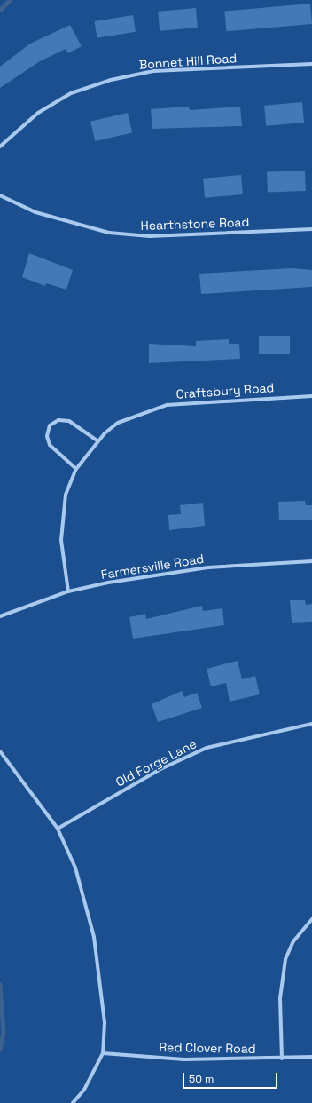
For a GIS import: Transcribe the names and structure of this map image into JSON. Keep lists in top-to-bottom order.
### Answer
{
  "streets": {
    "street": [
      "Bonnet Hill Road",
      "Hearthstone Road",
      "Craftsbury Road",
      "Farmersville Road",
      "Old Forge Lane",
      "Red Clover Road"
    ]
  },
  "crossings": [
    ["Craftsbury Road", "Farmersville Road"]
  ],
  "scale_bar": "50 m"
}
